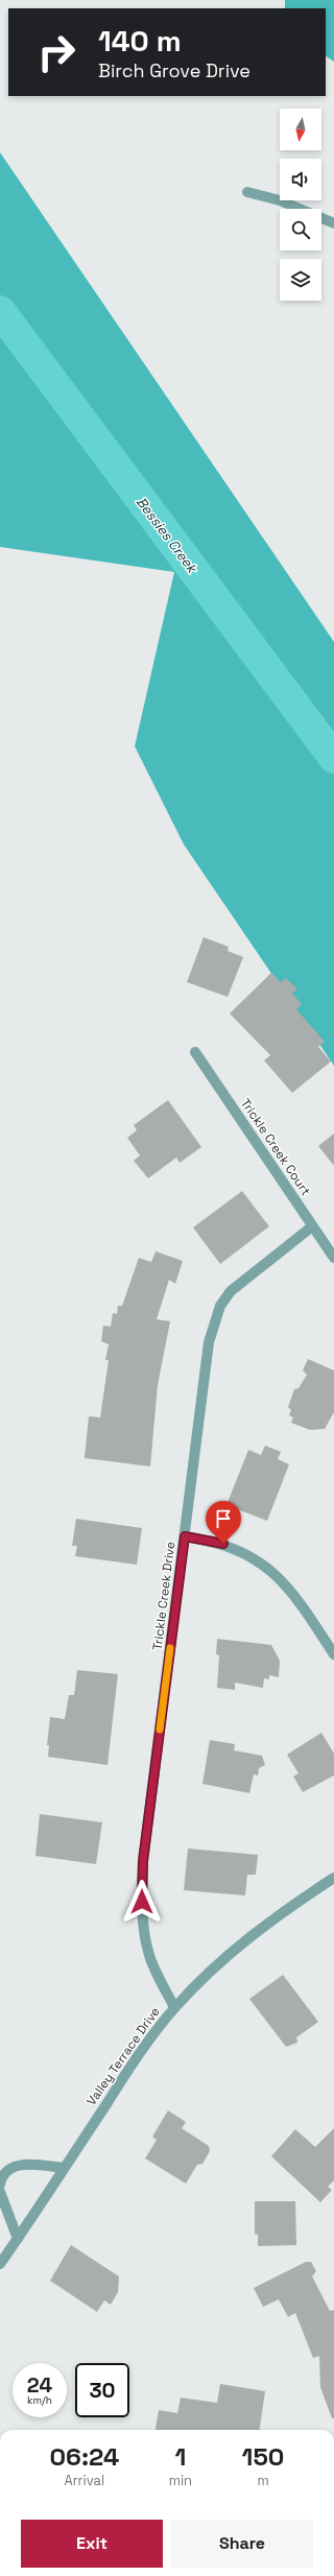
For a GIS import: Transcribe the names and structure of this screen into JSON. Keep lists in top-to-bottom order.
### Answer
{
  "streets": {
    "street": ["Trickle Creek Court", "Trickle Creek Drive", "Valley Terrace Drive"]
  },
  "crossings": [
    ["Trickle Creek Court", "Trickle Creek Drive"],
    ["Trickle Creek Drive", "Valley Terrace Drive"]
  ],
  "water": ["Bessies Creek"],
  "north": "bottom",
  "page": {
    "turn": ["140 m", "Birch Grove Drive"],
    "speed": "24 km/h",
    "limit": "30",
    "eta": [
      "06:24",
      "Arrival",
      "1",
      "min",
      "150",
      "m"
    ],
    "buttons": ["Exit", "Share"]
  }
}
